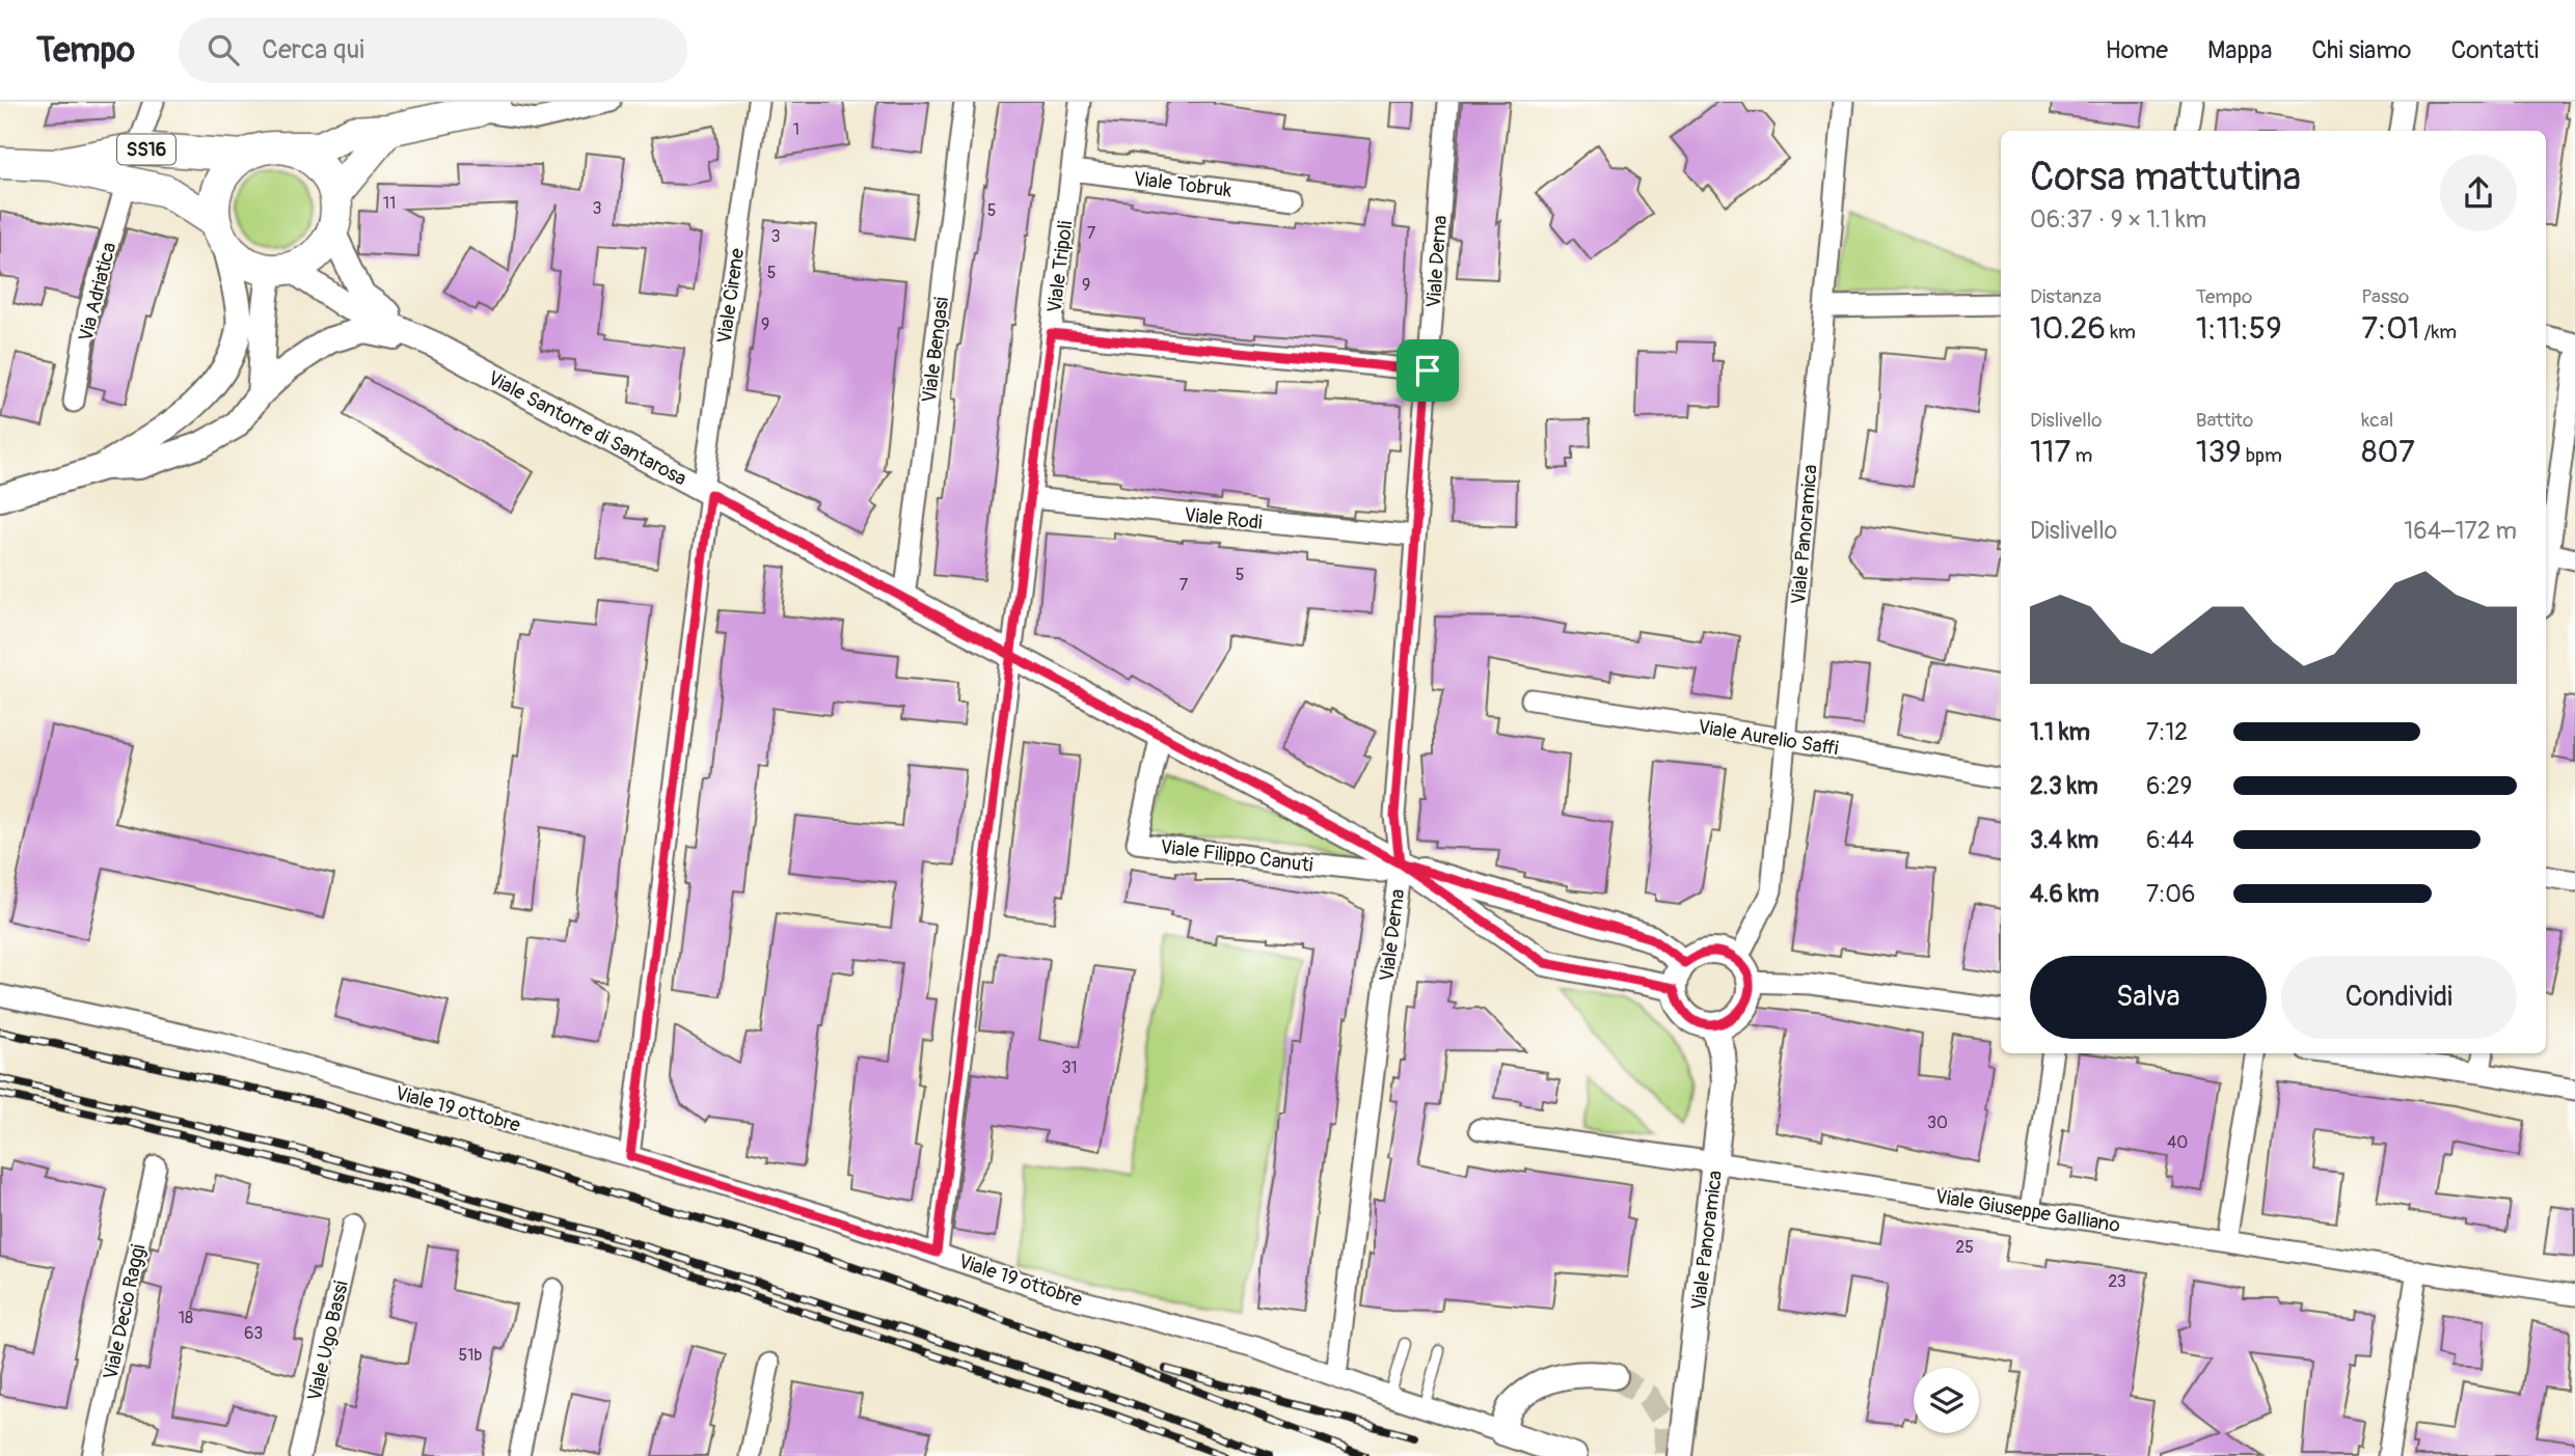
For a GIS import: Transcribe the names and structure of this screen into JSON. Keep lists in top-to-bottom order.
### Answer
{
  "streets": {
    "main road": ["SS16"],
    "street": [
      "Viale Tobruk",
      "Viale Derna",
      "Viale Tripoli",
      "Via Adriatica",
      "Viale Cirene",
      "Viale Bengasi",
      "Viale Santorre di Santarosa",
      "Viale Rodi",
      "Viale Panoramica",
      "Viale Aurelio Saffi",
      "Viale Filippo Canuti",
      "Viale 19 ottobre",
      "Viale Giuseppe Galliano",
      "Viale Decio Raggi",
      "Viale Ugo Bassi"
    ]
  },
  "crossings": [
    ["SS16", "Via Adriatica"],
    ["SS16", "Viale Santorre di Santarosa"],
    ["Viale Tobruk", "Viale Tripoli"],
    ["Viale Derna", "Viale Santorre di Santarosa"],
    ["Viale Derna", "Viale Rodi"],
    ["Viale Derna", "Viale Filippo Canuti"],
    ["Viale Derna", "Viale 19 ottobre"],
    ["Viale Tripoli", "Viale Santorre di Santarosa"],
    ["Viale Tripoli", "Viale Rodi"],
    ["Viale Tripoli", "Viale 19 ottobre"],
    ["Viale Cirene", "Viale Santorre di Santarosa"],
    ["Viale Cirene", "Viale 19 ottobre"],
    ["Viale Bengasi", "Viale Santorre di Santarosa"],
    ["Viale Santorre di Santarosa", "Viale Panoramica"],
    ["Viale Santorre di Santarosa", "Viale Filippo Canuti"],
    ["Viale Panoramica", "Viale Aurelio Saffi"],
    ["Viale Panoramica", "Viale Giuseppe Galliano"]
  ],
  "house_numbers": [
    "1",
    "11",
    "3",
    "5",
    "7",
    "3",
    "5",
    "9",
    "9",
    "5",
    "7",
    "31",
    "30",
    "40",
    "25",
    "23",
    "18",
    "63",
    "51b"
  ],
  "page": {
    "header": "Tempo",
    "search": "Cerca qui",
    "nav": [
      "Home",
      "Mappa",
      "Chi siamo",
      "Contatti"
    ],
    "heading": ["Corsa mattutina", "06:37 · 9 × 1.1 km"],
    "stats": [
      ["Distanza", "10.26 km"],
      ["Tempo", "1:11:59"],
      ["Passo", "7:01 /km"],
      ["Dislivello", "117 m"],
      ["Battito", "139 bpm"],
      ["kcal", "807"]
    ],
    "chart": ["Dislivello", "164–172 m"],
    "list": [
      {
        "name": "1.1 km",
        "note": "7:12"
      },
      {
        "name": "2.3 km",
        "note": "6:29"
      },
      {
        "name": "3.4 km",
        "note": "6:44"
      },
      {
        "name": "4.6 km",
        "note": "7:06"
      }
    ],
    "buttons": ["Salva", "Condividi"]
  }
}
